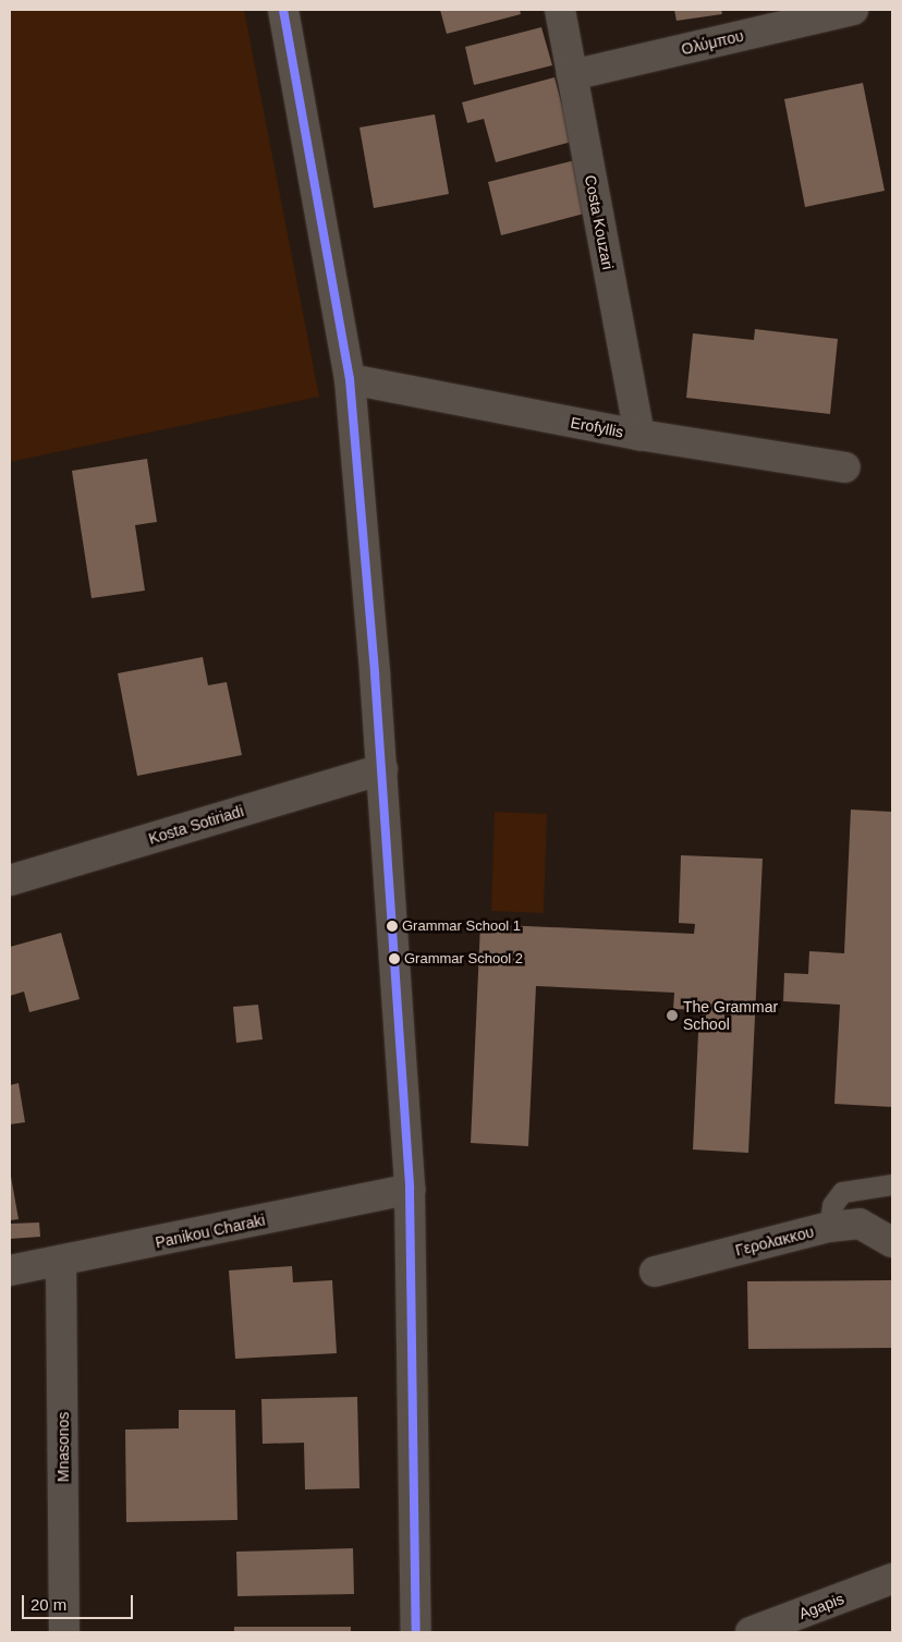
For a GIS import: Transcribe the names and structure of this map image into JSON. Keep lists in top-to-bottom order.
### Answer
{
  "streets": {
    "street": [
      "Ολύμπου",
      "Costa Kouzari",
      "Erofyllis",
      "Kosta Sotiriadi",
      "Panikou Charaki",
      "Γερολακκου",
      "Mnasonos",
      "Agapis"
    ]
  },
  "crossings": [
    ["Ολύμπου", "Costa Kouzari"],
    ["Costa Kouzari", "Erofyllis"],
    ["Panikou Charaki", "Mnasonos"]
  ],
  "places": ["Grammar School 1", "Grammar School 2", "The Grammar School"],
  "scale_bar": "20 m"
}
